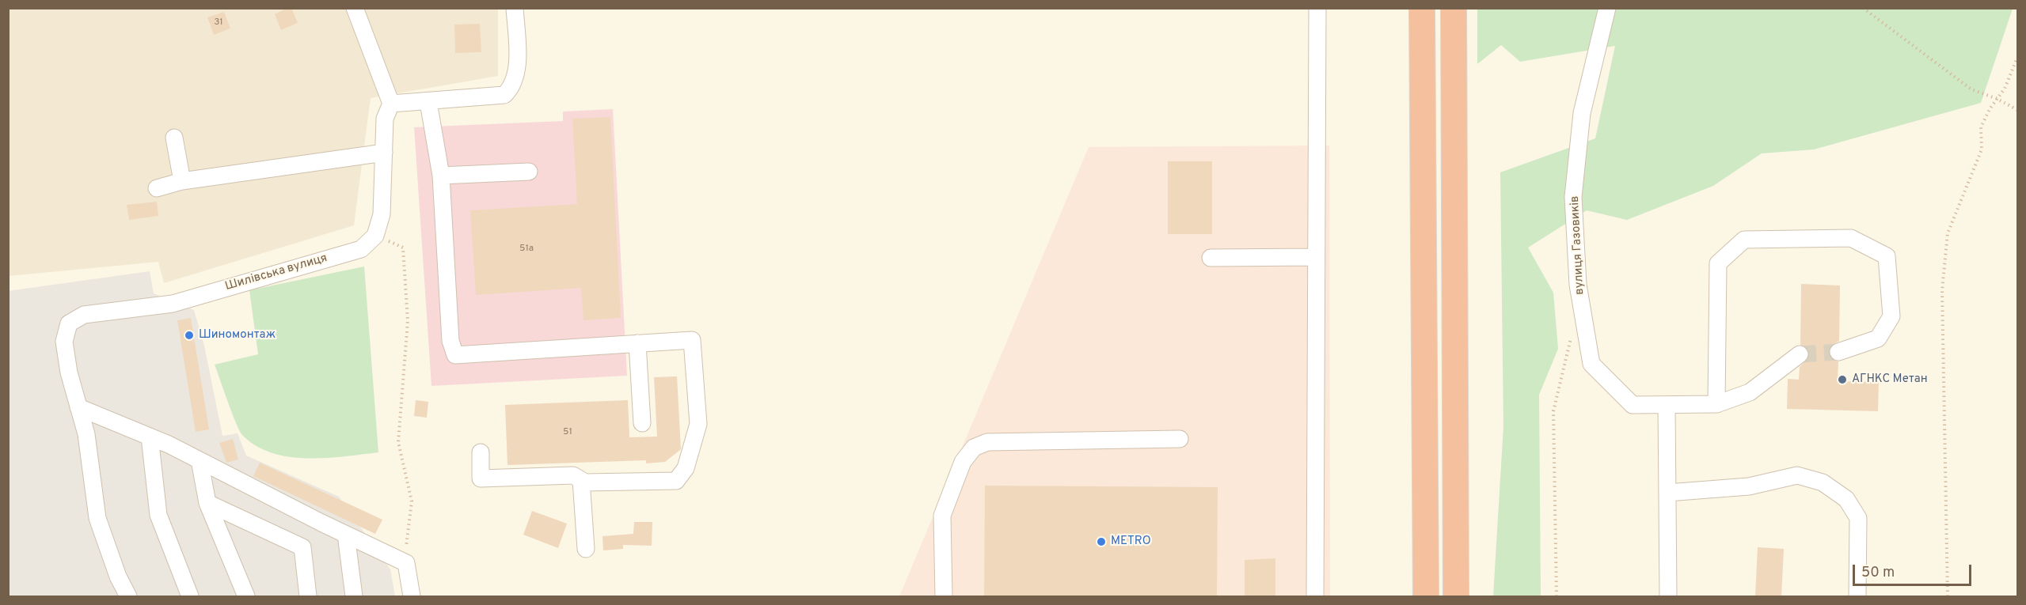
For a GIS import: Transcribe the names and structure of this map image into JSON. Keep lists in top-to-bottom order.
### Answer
{
  "streets": {
    "street": ["вулиця Газовиків", "Шилівська вулиця"]
  },
  "places": ["Шиномонтаж", "АГНКС Метан", "METRO"],
  "house_numbers": ["31", "51а", "51"],
  "scale_bar": "50 m"
}
